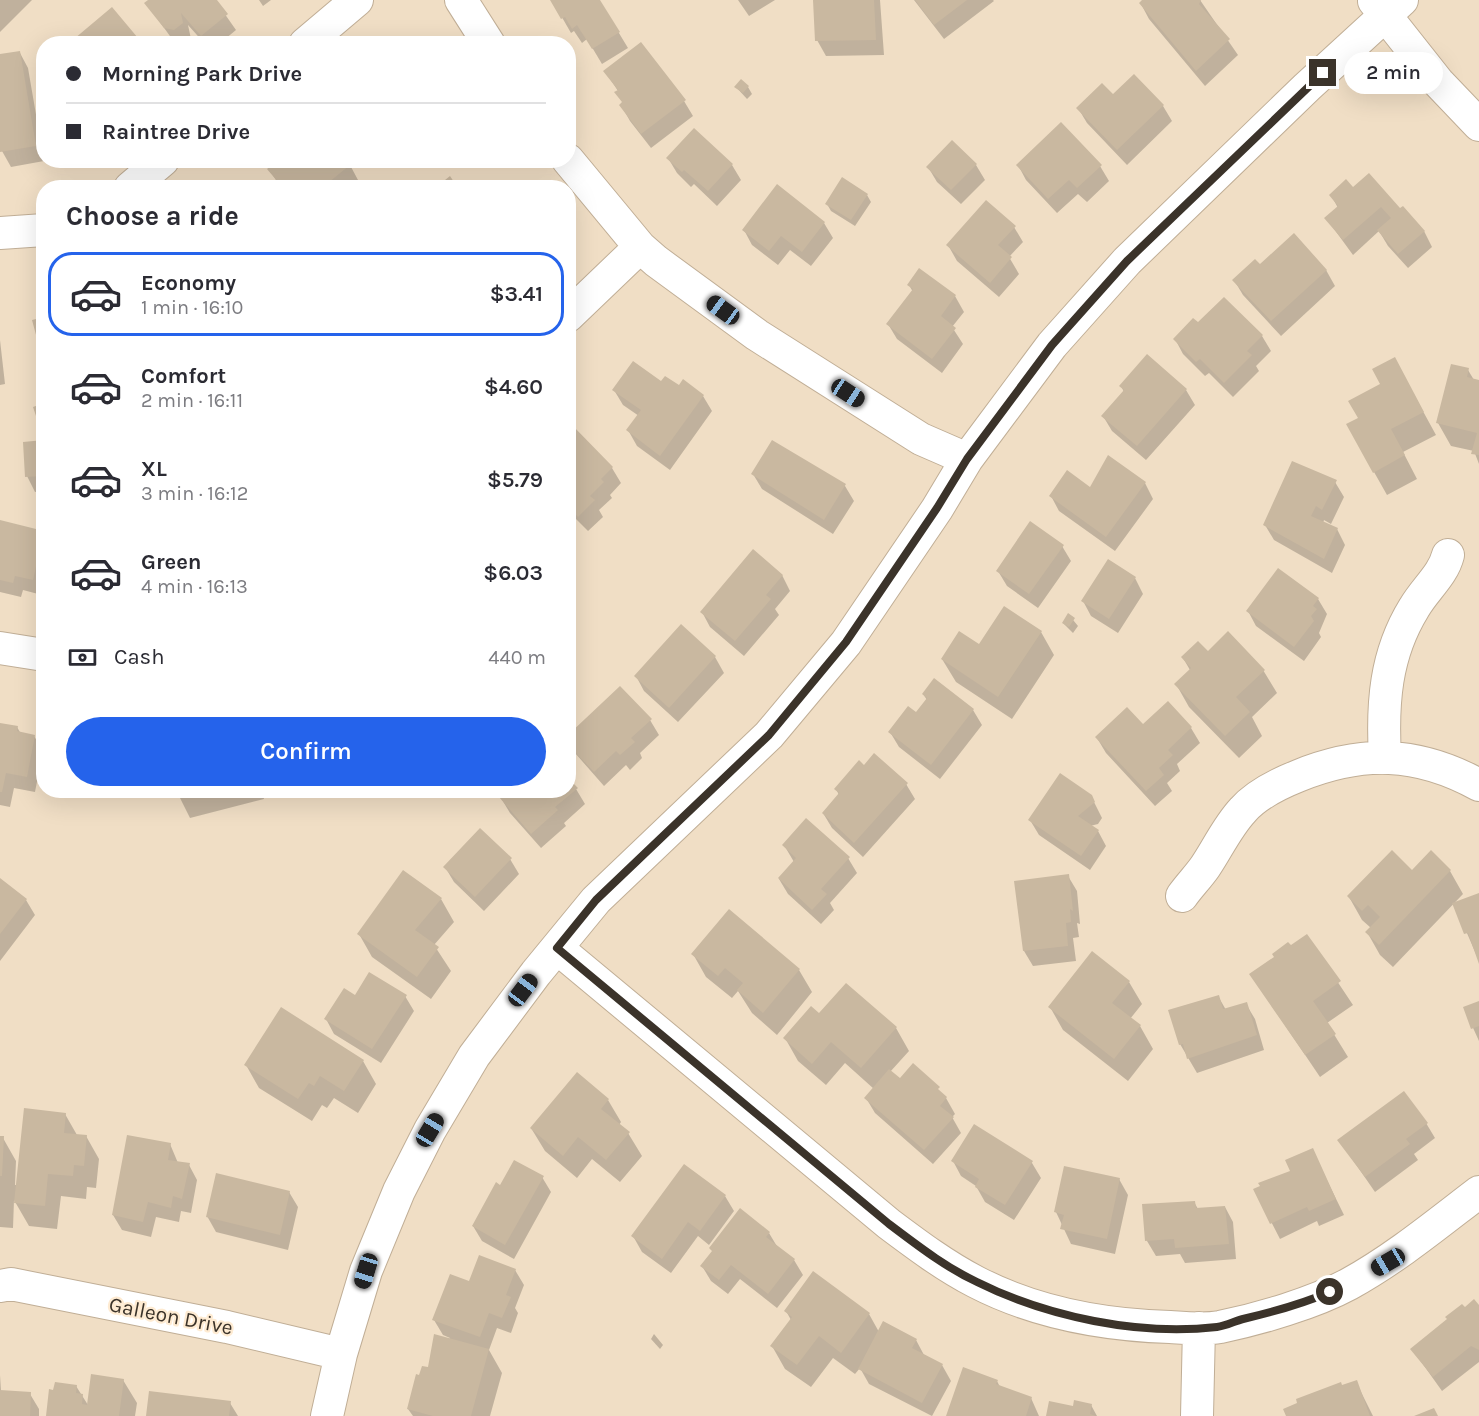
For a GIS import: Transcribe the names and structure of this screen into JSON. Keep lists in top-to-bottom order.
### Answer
{
  "streets": {
    "street": ["Galleon Drive"]
  },
  "page": {
    "banner": ["Morning Park Drive", "Raintree Drive"],
    "bubble": "2 min",
    "heading": "Choose a ride",
    "list": [
      {
        "name": "Economy",
        "note": "1 min · 16:10",
        "value": "$3.41"
      },
      {
        "name": "Comfort",
        "note": "2 min · 16:11",
        "value": "$4.60"
      },
      {
        "name": "XL",
        "note": "3 min · 16:12",
        "value": "$5.79"
      },
      {
        "name": "Green",
        "note": "4 min · 16:13",
        "value": "$6.03"
      }
    ],
    "pay": ["Cash", "440 m"],
    "buttons": "Confirm"
  }
}
